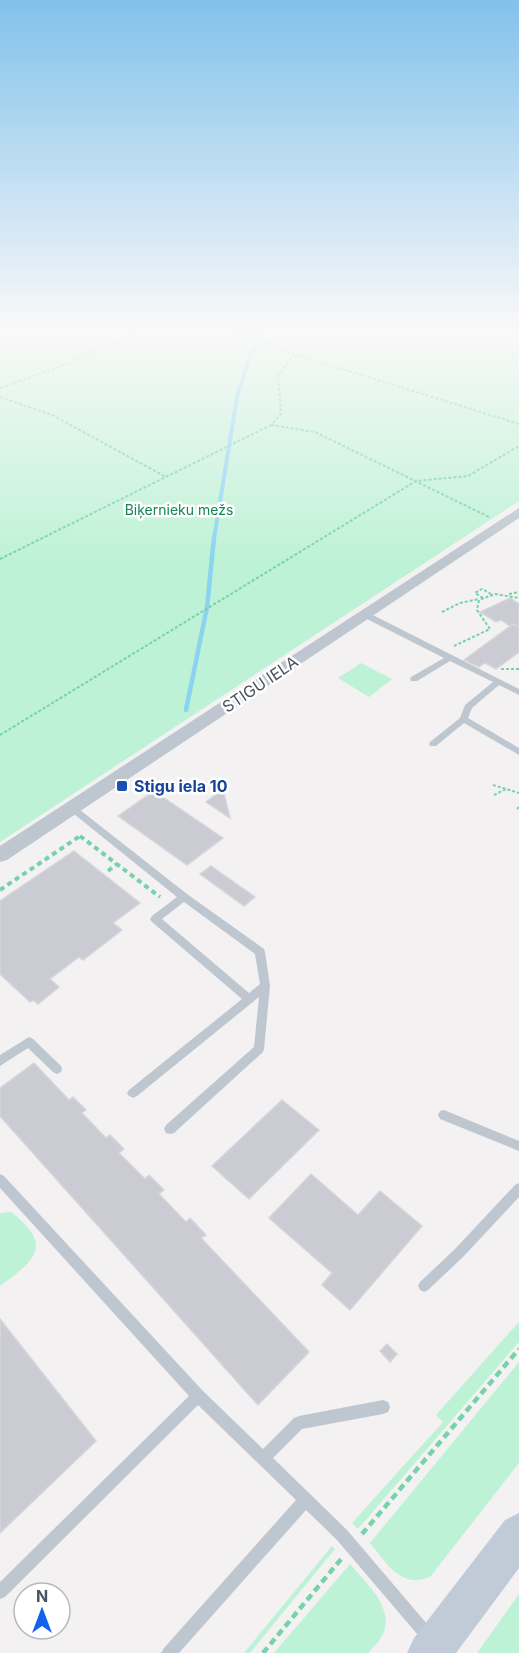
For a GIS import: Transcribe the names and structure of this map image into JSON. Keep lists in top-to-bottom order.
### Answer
{
  "streets": {
    "street": ["STIGU IELA"]
  },
  "parks": ["Biķernieku mežs"],
  "places": {
    "transit": ["Stigu iela 10"]
  },
  "north": "top"
}
